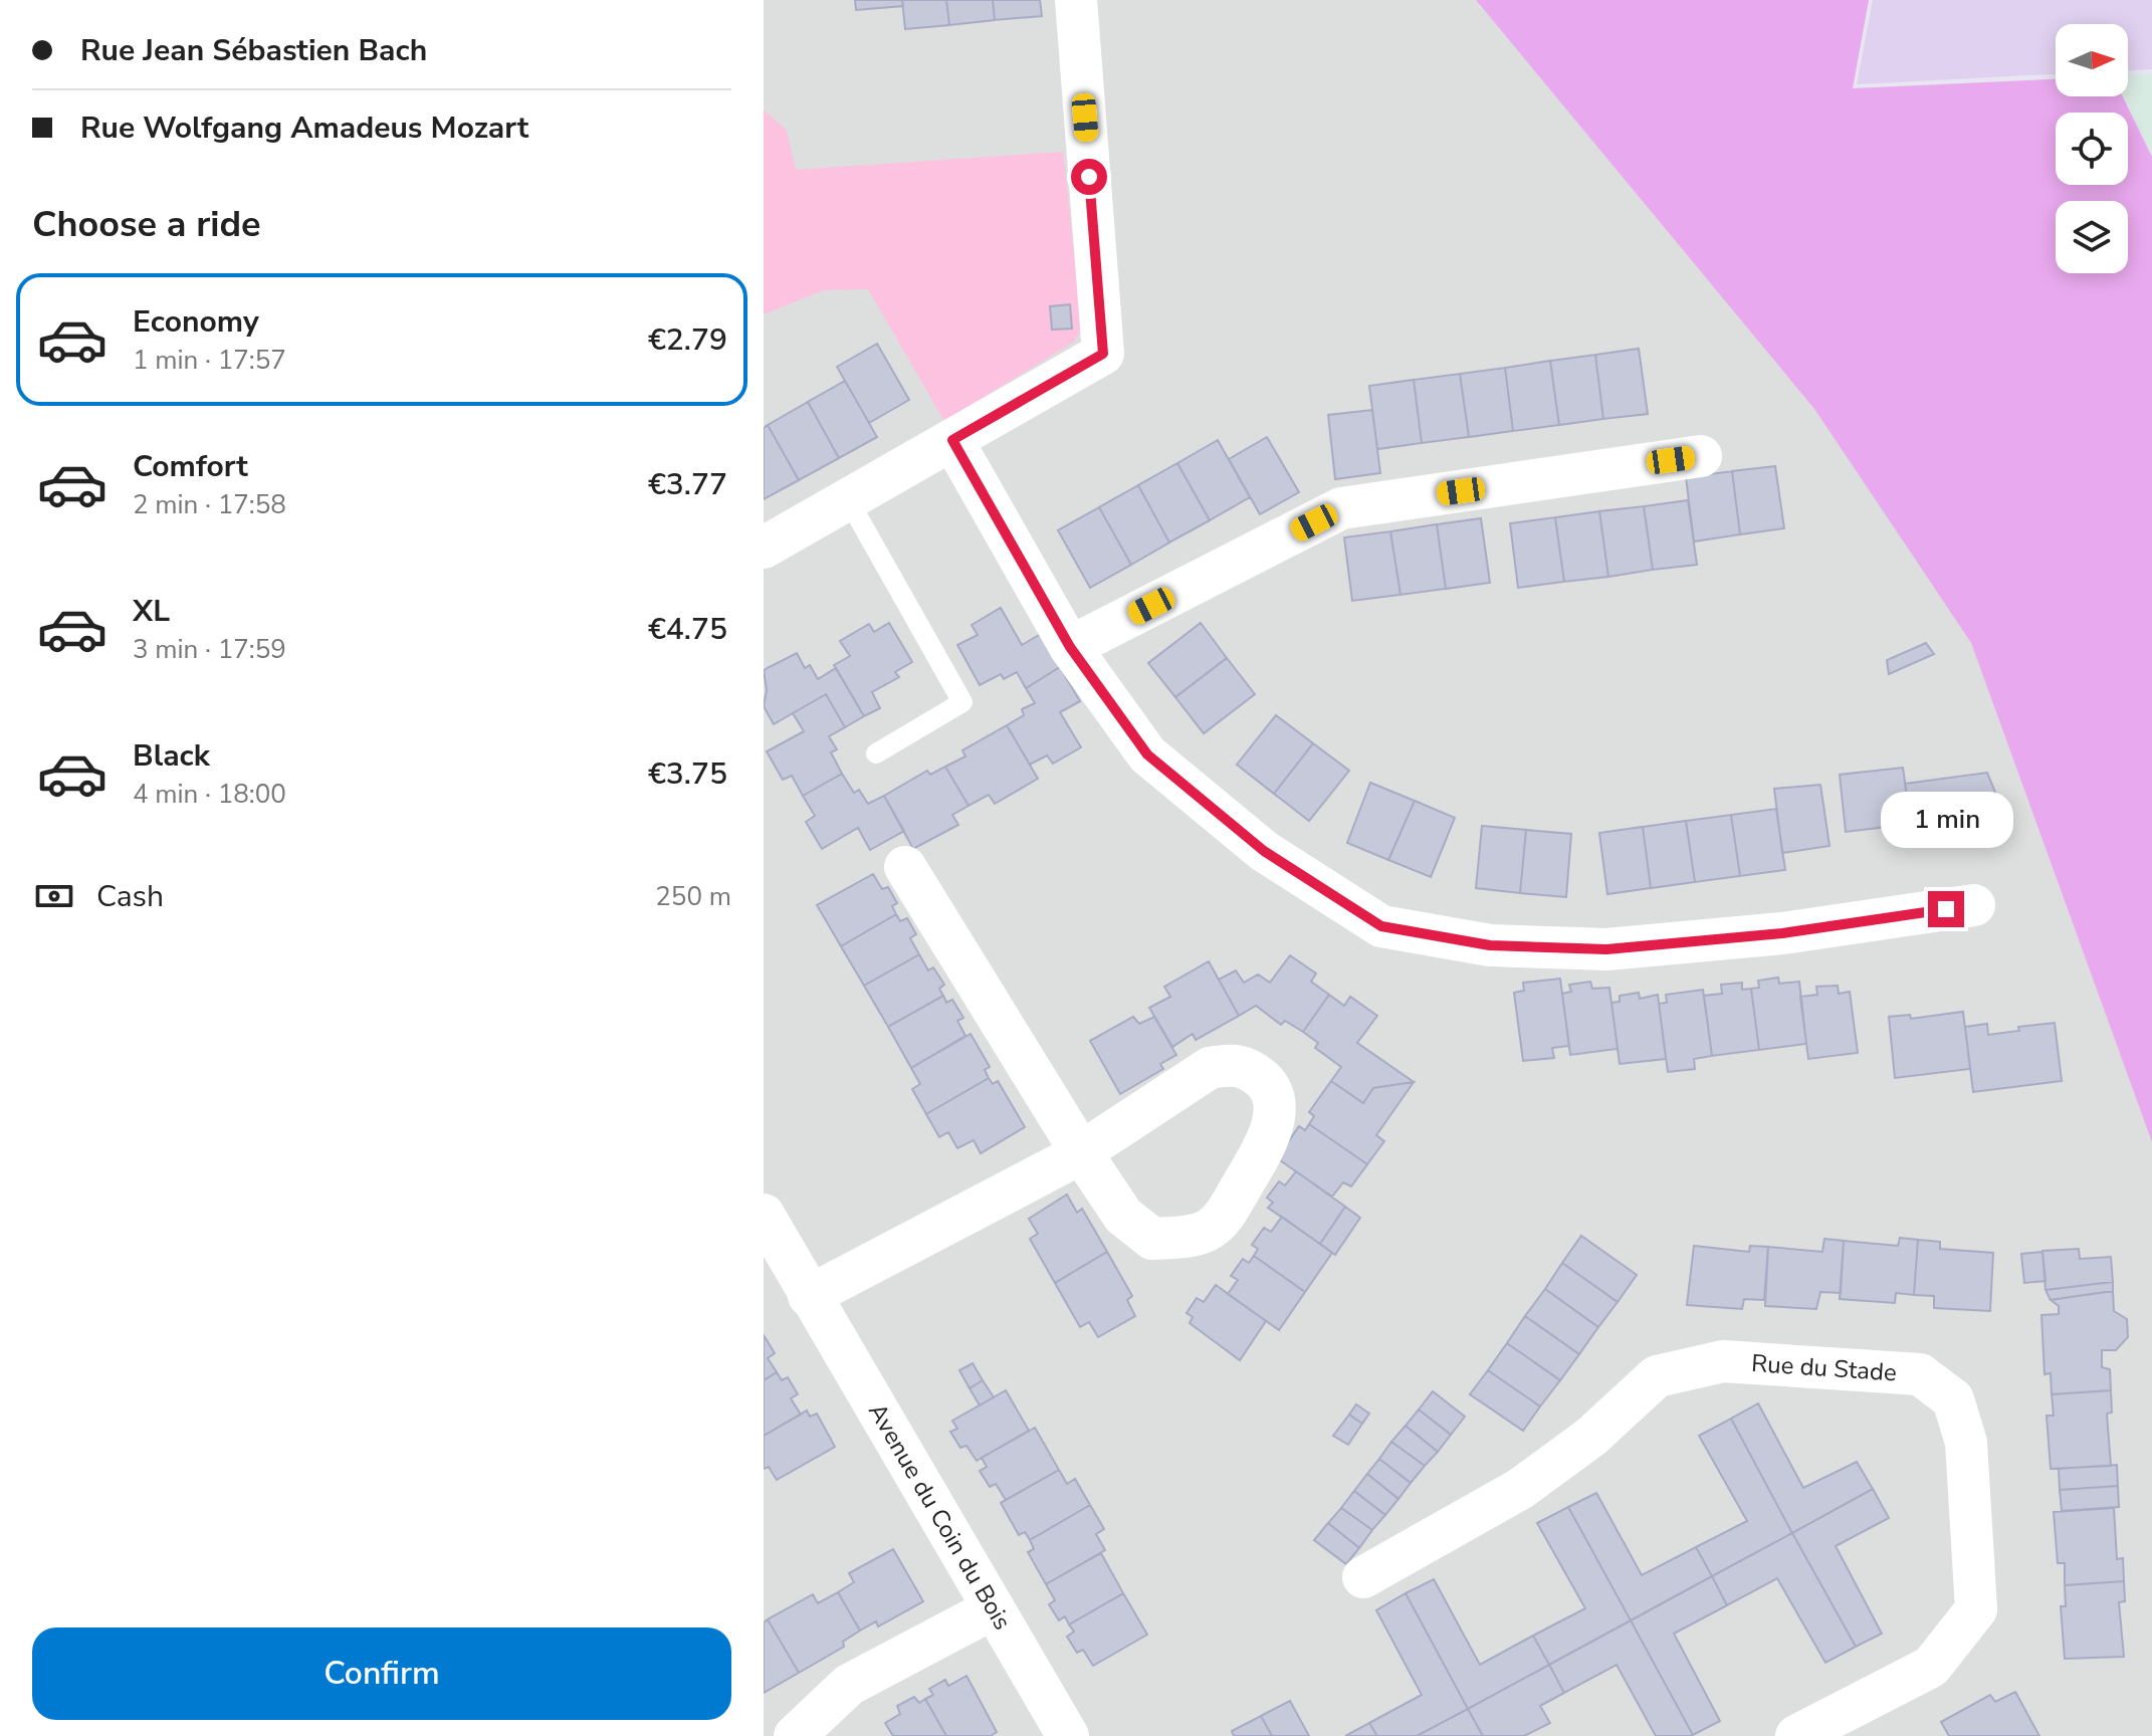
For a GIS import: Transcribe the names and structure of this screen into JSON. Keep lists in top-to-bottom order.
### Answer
{
  "streets": {
    "street": ["Rue du Stade", "Avenue du Coin du Bois"]
  },
  "north": "right",
  "page": {
    "banner": ["Rue Jean Sébastien Bach", "Rue Wolfgang Amadeus Mozart"],
    "heading": "Choose a ride",
    "list": [
      {
        "name": "Economy",
        "note": "1 min · 17:57",
        "value": "€2.79"
      },
      {
        "name": "Comfort",
        "note": "2 min · 17:58",
        "value": "€3.77"
      },
      {
        "name": "XL",
        "note": "3 min · 17:59",
        "value": "€4.75"
      },
      {
        "name": "Black",
        "note": "4 min · 18:00",
        "value": "€3.75"
      }
    ],
    "bubble": "1 min",
    "pay": ["Cash", "250 m"],
    "buttons": "Confirm"
  }
}
